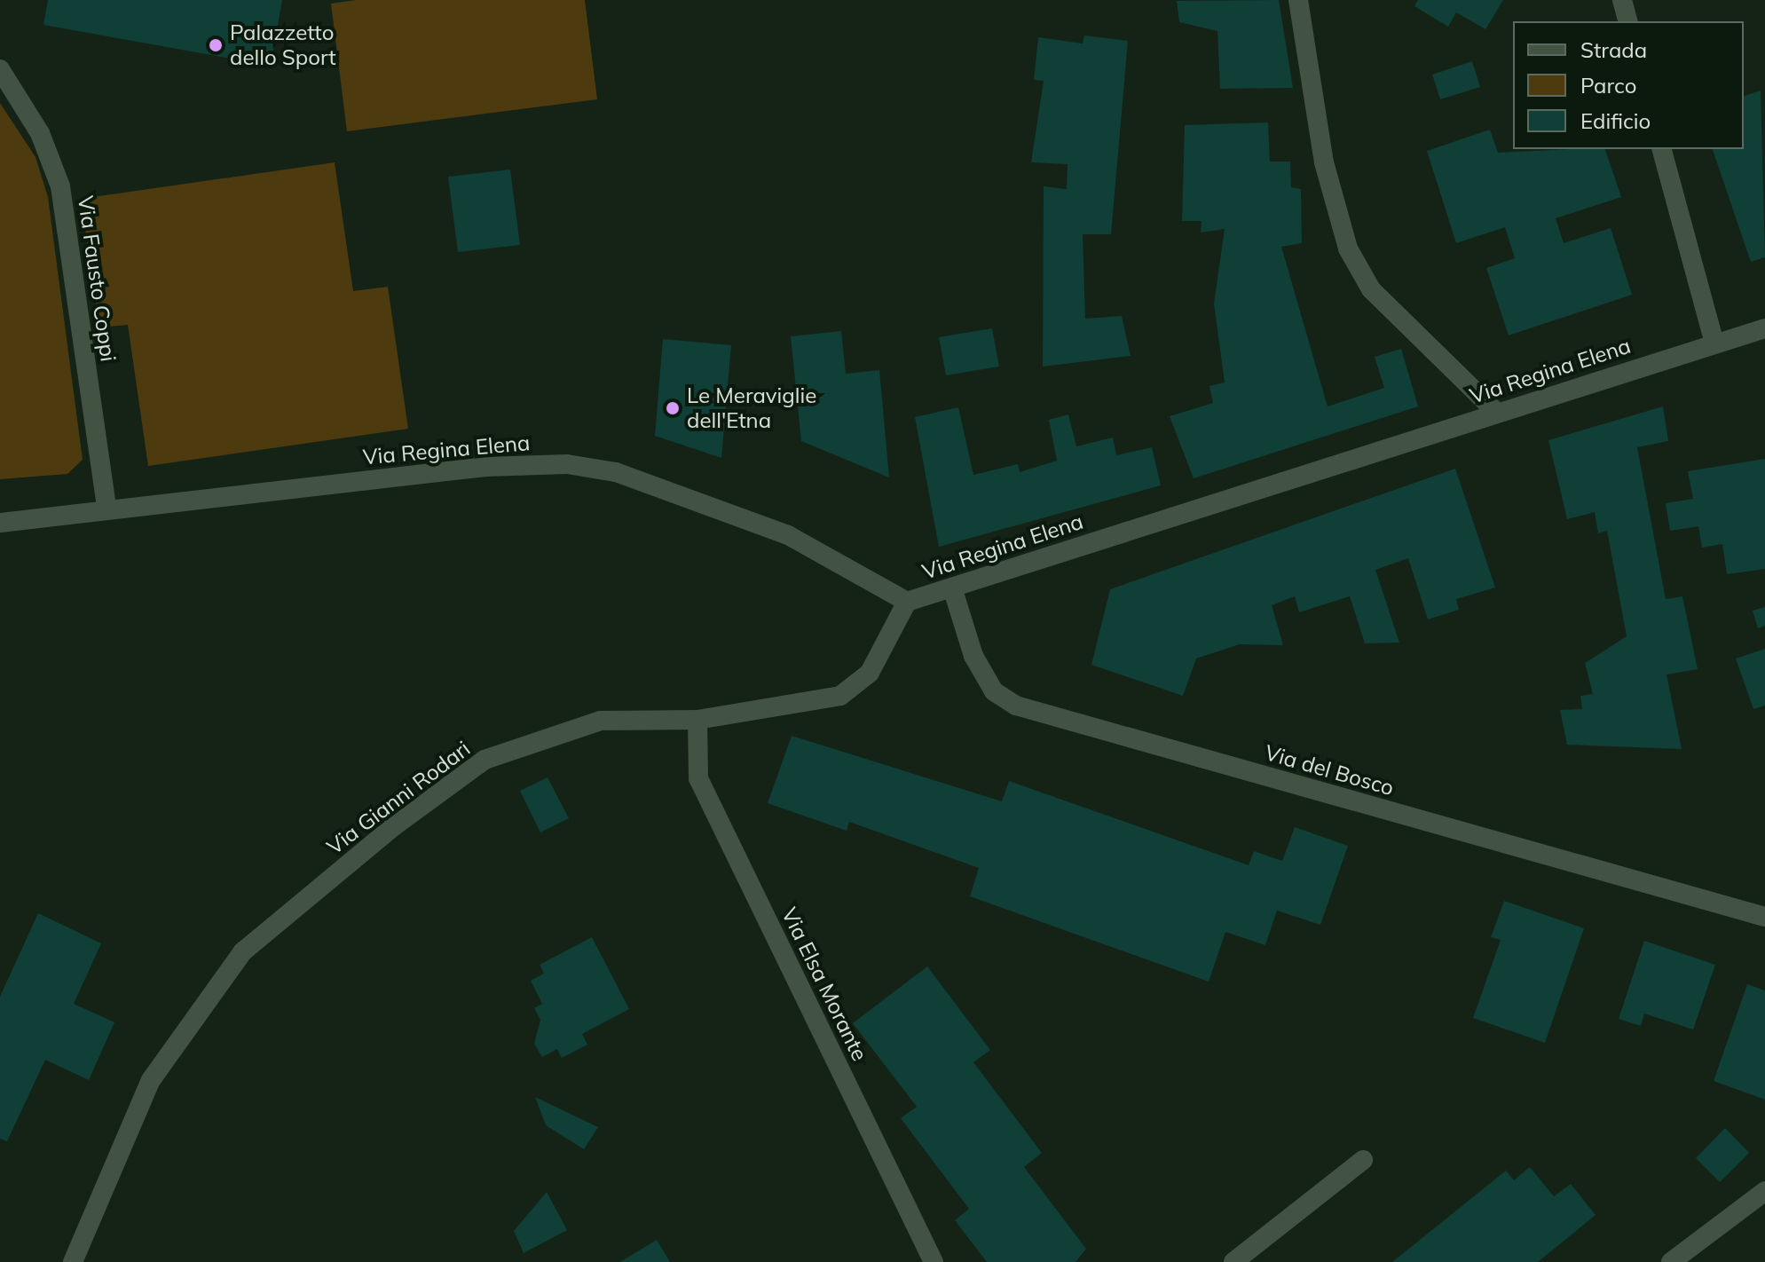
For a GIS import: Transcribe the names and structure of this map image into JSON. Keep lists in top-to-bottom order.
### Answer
{
  "streets": {
    "street": [
      "Via Fausto Coppi",
      "Via Regina Elena",
      "Via del Bosco",
      "Via Gianni Rodari",
      "Via Elsa Morante"
    ]
  },
  "crossings": [
    ["Via Fausto Coppi", "Via Regina Elena"],
    ["Via Regina Elena", "Via del Bosco"],
    ["Via Regina Elena", "Via Gianni Rodari"],
    ["Via Gianni Rodari", "Via Elsa Morante"]
  ],
  "places": ["Palazzetto dello Sport", "Le Meraviglie dell'Etna"],
  "legend": ["Strada", "Parco", "Edificio"]
}
